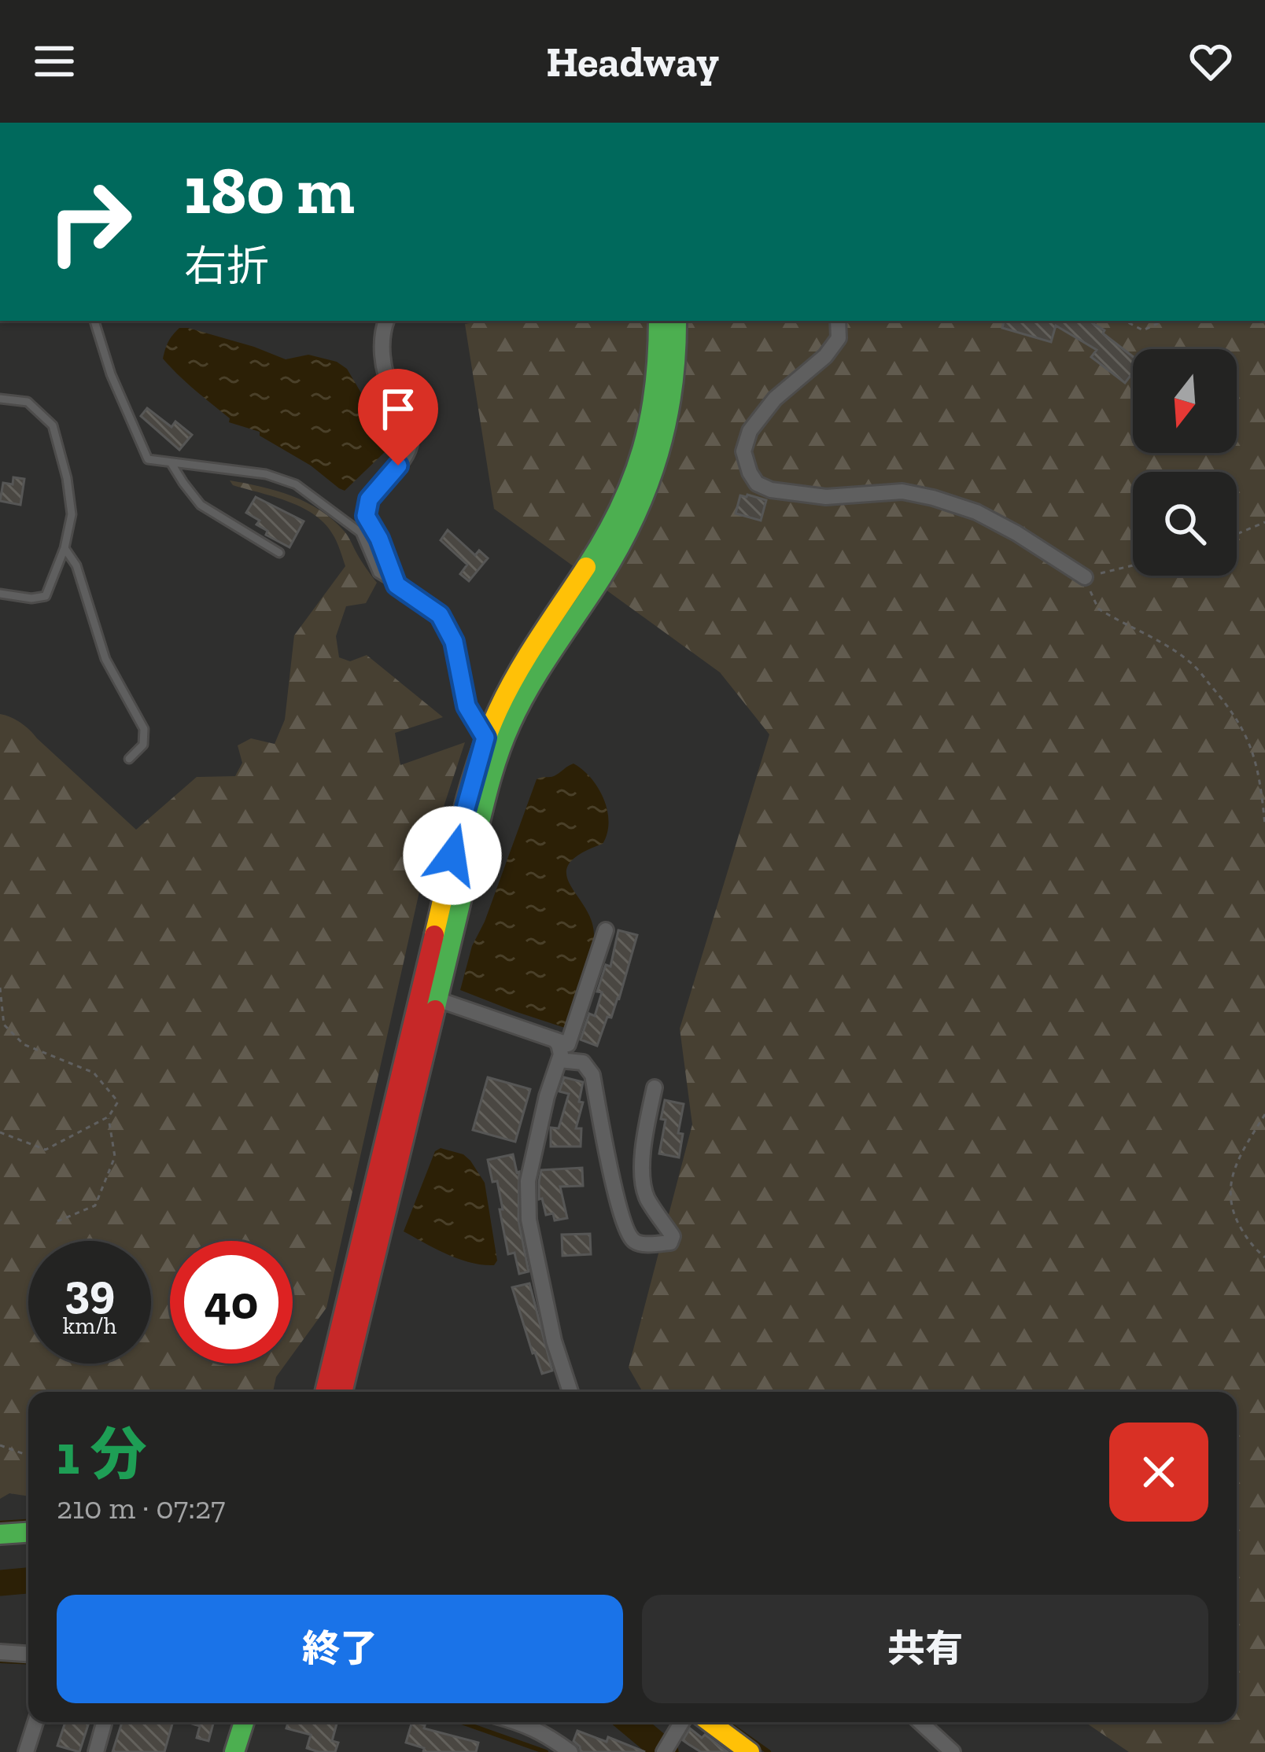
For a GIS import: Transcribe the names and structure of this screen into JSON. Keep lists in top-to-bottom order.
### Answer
{
  "north": "bottom",
  "page": {
    "header": "Headway",
    "turn": ["180 m", "右折"],
    "speed": "39 km/h",
    "limit": "40",
    "heading": ["1 分", "210 m · 07:27"],
    "buttons": ["終了", "共有"]
  }
}
